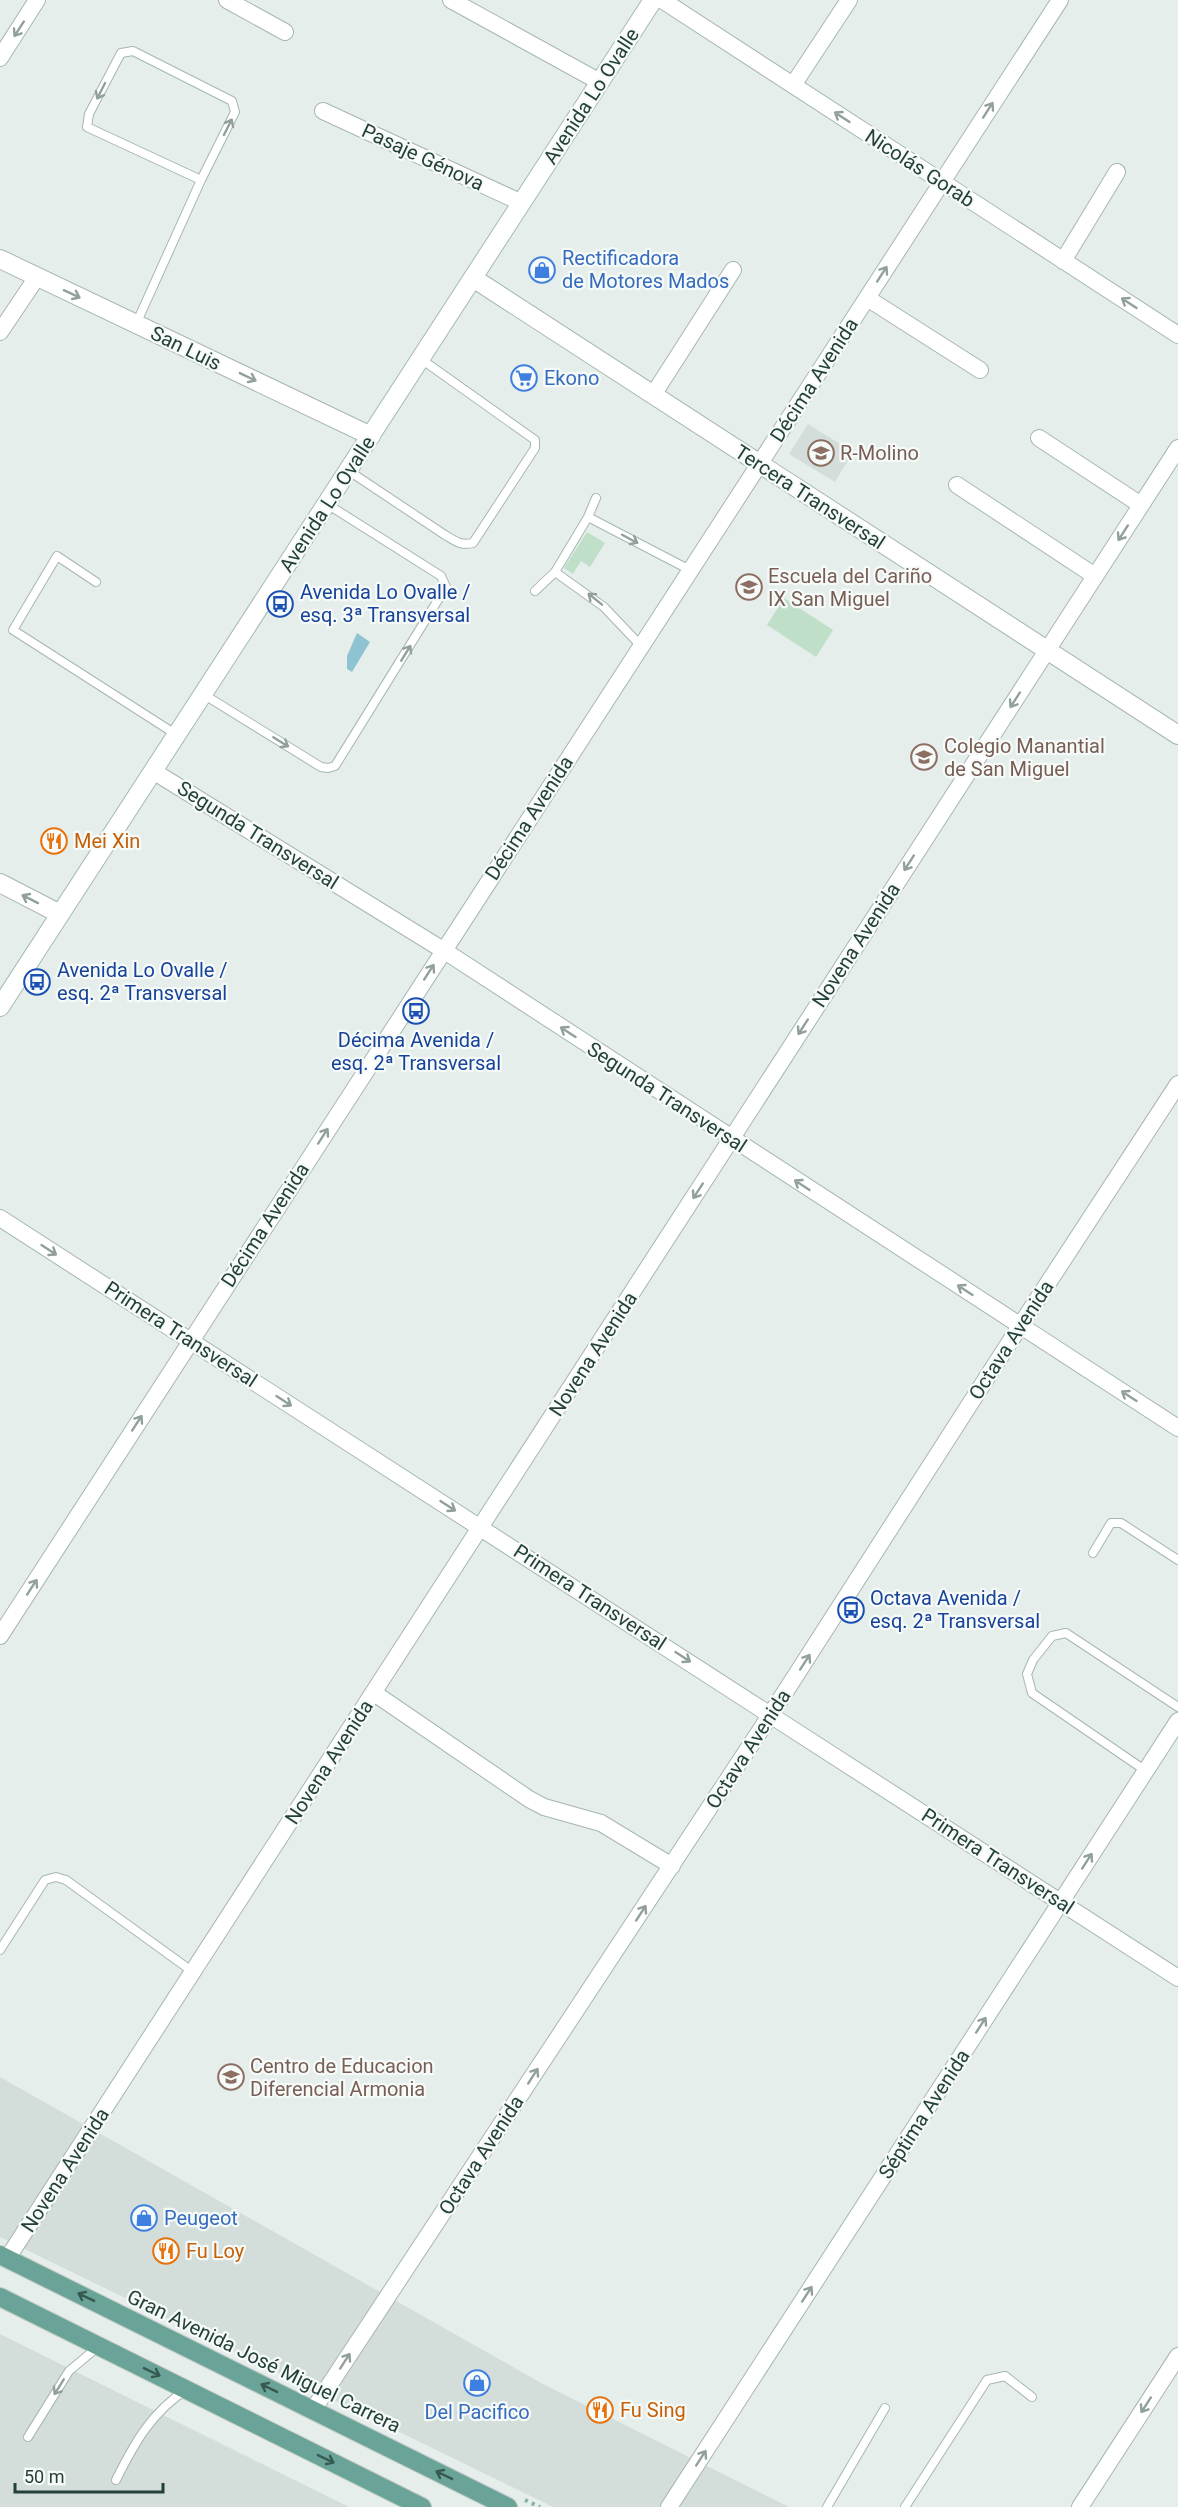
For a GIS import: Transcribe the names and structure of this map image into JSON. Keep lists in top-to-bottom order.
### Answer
{
  "streets": {
    "main road": ["Gran Avenida José Miguel Carrera"],
    "street": [
      "Avenida Lo Ovalle",
      "Pasaje Génova",
      "Nicolás Gorab",
      "San Luis",
      "Décima Avenida",
      "Tercera Transversal",
      "Segunda Transversal",
      "Novena Avenida",
      "Primera Transversal",
      "Octava Avenida",
      "Séptima Avenida"
    ]
  },
  "crossings": [
    ["Avenida Lo Ovalle", "Pasaje Génova"],
    ["Avenida Lo Ovalle", "San Luis"],
    ["Avenida Lo Ovalle", "Tercera Transversal"],
    ["Avenida Lo Ovalle", "Segunda Transversal"],
    ["Nicolás Gorab", "Décima Avenida"],
    ["Décima Avenida", "Tercera Transversal"],
    ["Décima Avenida", "Segunda Transversal"],
    ["Décima Avenida", "Primera Transversal"],
    ["Tercera Transversal", "Novena Avenida"],
    ["Segunda Transversal", "Novena Avenida"],
    ["Segunda Transversal", "Octava Avenida"],
    ["Novena Avenida", "Primera Transversal"],
    ["Novena Avenida", "Gran Avenida José Miguel Carrera"],
    ["Primera Transversal", "Octava Avenida"],
    ["Primera Transversal", "Séptima Avenida"],
    ["Octava Avenida", "Gran Avenida José Miguel Carrera"]
  ],
  "one_way": [
    "Nicolás Gorab",
    "San Luis",
    "Décima Avenida",
    "Segunda Transversal",
    "Novena Avenida",
    "Primera Transversal",
    "Octava Avenida",
    "Séptima Avenida"
  ],
  "places": {
    "shop": ["Rectificadora de Motores Mados", "Peugeot", "Del Pacifico"],
    "supermarket": ["Ekono"],
    "school or university": [
      "R-Molino",
      "Escuela del Cariño IX San Miguel",
      "Colegio Manantial de San Miguel",
      "Centro de Educacion Diferencial Armonia"
    ],
    "bus stop": [
      "Avenida Lo Ovalle / esq. 3ª Transversal",
      "Avenida Lo Ovalle / esq. 2ª Transversal",
      "Décima Avenida / esq. 2ª Transversal",
      "Octava Avenida / esq. 2ª Transversal"
    ],
    "restaurant": ["Mei Xin", "Fu Loy", "Fu Sing"]
  },
  "scale_bar": "50 m"
}
